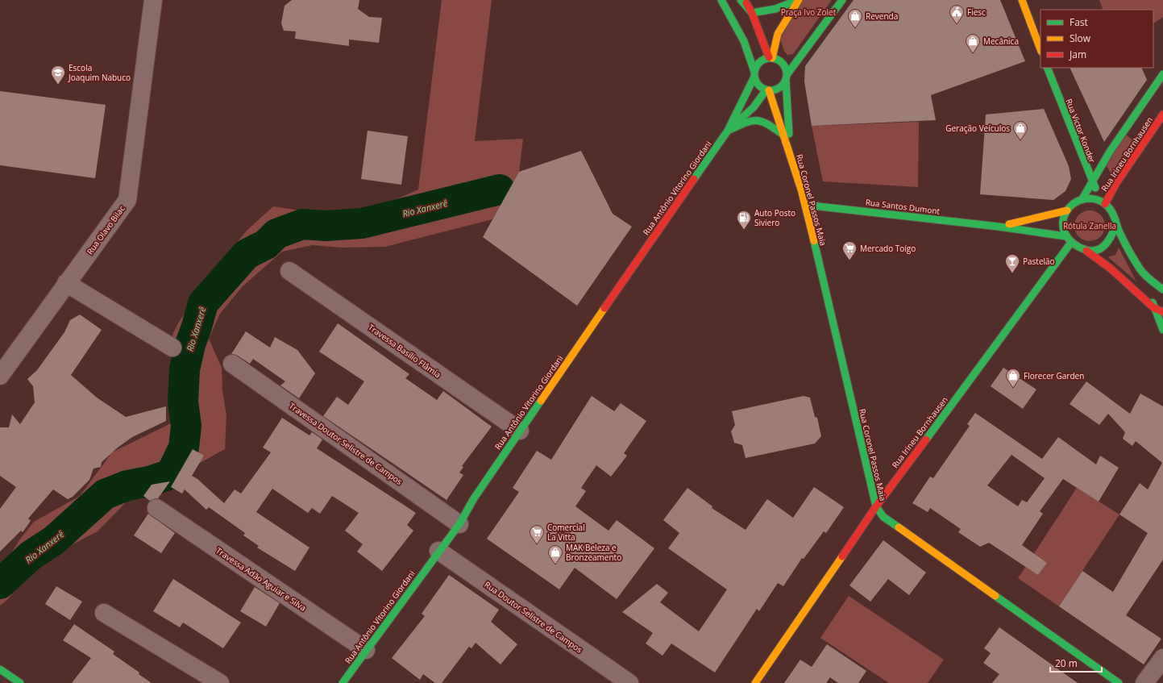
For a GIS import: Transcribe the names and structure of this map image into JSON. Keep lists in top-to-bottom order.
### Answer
{
  "streets": {
    "main road": [
      "Rua Victor Konder",
      "Rua Irineu Bornhausen",
      "Rua Antônio Vitorino Giordani",
      "Rua Coronel Passos Maia",
      "Rua Santos Dumont"
    ],
    "street": [
      "Rua Olavo Bilac",
      "Travessa Basílio Flâmia",
      "Travessa Doutor Selistre de Campos",
      "Travessa Adão Aguiar e Silva",
      "Rua Doutor Selistre de Campos"
    ]
  },
  "crossings": [
    ["Rua Victor Konder", "Rua Irineu Bornhausen"],
    ["Rua Victor Konder", "Rua Santos Dumont"],
    ["Rua Irineu Bornhausen", "Rua Coronel Passos Maia"],
    ["Rua Irineu Bornhausen", "Rua Santos Dumont"],
    ["Rua Antônio Vitorino Giordani", "Rua Coronel Passos Maia"],
    ["Rua Antônio Vitorino Giordani", "Travessa Basílio Flâmia"],
    ["Rua Antônio Vitorino Giordani", "Travessa Doutor Selistre de Campos"],
    ["Rua Antônio Vitorino Giordani", "Travessa Adão Aguiar e Silva"],
    ["Rua Antônio Vitorino Giordani", "Rua Doutor Selistre de Campos"],
    ["Rua Coronel Passos Maia", "Rua Santos Dumont"]
  ],
  "water": ["Rio Xanxerê"],
  "parks": ["Praça Ivo Zolet", "Rótula Zanella"],
  "places": {
    "public building": ["Fiesc"],
    "shop": [
      "Revenda",
      "Mecânica",
      "Geração Veículos",
      "Florecer Garden",
      "MAK Beleza e Bronzeamento"
    ],
    "school or university": ["Escola Joaquim Nabuco"],
    "fuel station": ["Auto Posto Siviero"],
    "supermarket": ["Mercado Toígo", "Comercial La Vitta"],
    "bar": ["Pastelão"]
  },
  "legend": ["Fast", "Slow", "Jam"],
  "scale_bar": "20 m"
}
